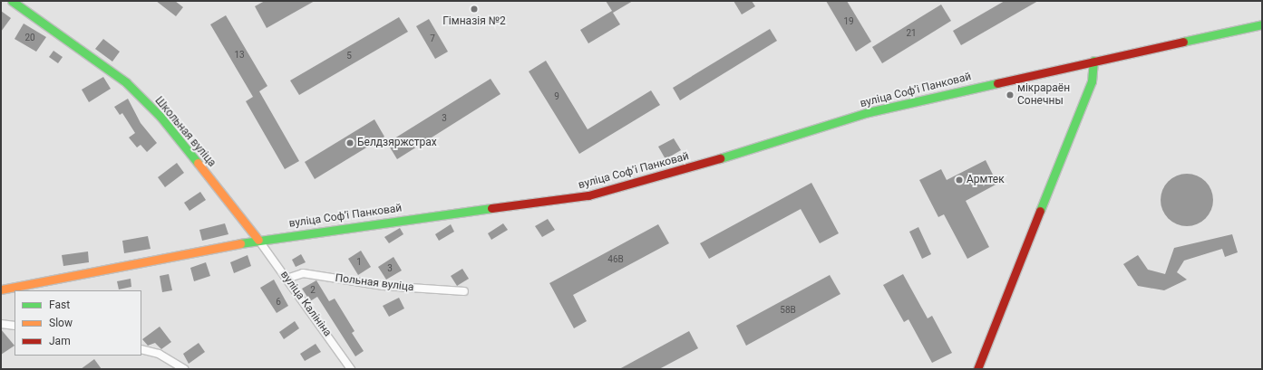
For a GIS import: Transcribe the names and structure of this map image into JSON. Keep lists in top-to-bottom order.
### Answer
{
  "streets": {
    "main road": ["вуліца Софʼі Панковай", "Школьная вуліца"],
    "street": ["Польная вуліца", "вуліца Калініна"]
  },
  "crossings": [
    ["вуліца Софʼі Панковай", "Школьная вуліца"],
    ["вуліца Софʼі Панковай", "вуліца Калініна"],
    ["Школьная вуліца", "вуліца Калініна"],
    ["Польная вуліца", "вуліца Калініна"]
  ],
  "places": [
    "Гімназія №2",
    "мікрараён Сонечны",
    "Белдзяржстрах",
    "Армтек"
  ],
  "house_numbers": [
    "19",
    "21",
    "20",
    "7",
    "13",
    "5",
    "9",
    "3",
    "46В",
    "1",
    "3",
    "2",
    "6",
    "58В"
  ],
  "legend": ["Fast", "Slow", "Jam"]
}
